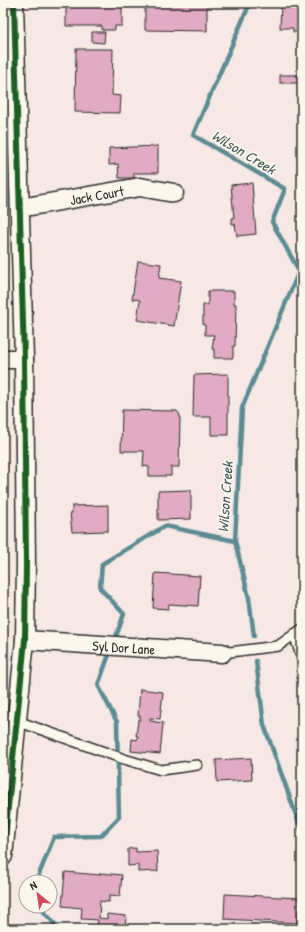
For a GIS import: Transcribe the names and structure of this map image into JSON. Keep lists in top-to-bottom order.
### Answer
{
  "streets": {
    "street": ["Jack Court", "Syl Dor Lane"]
  },
  "water": ["Wilson Creek"],
  "north": "top left"
}
